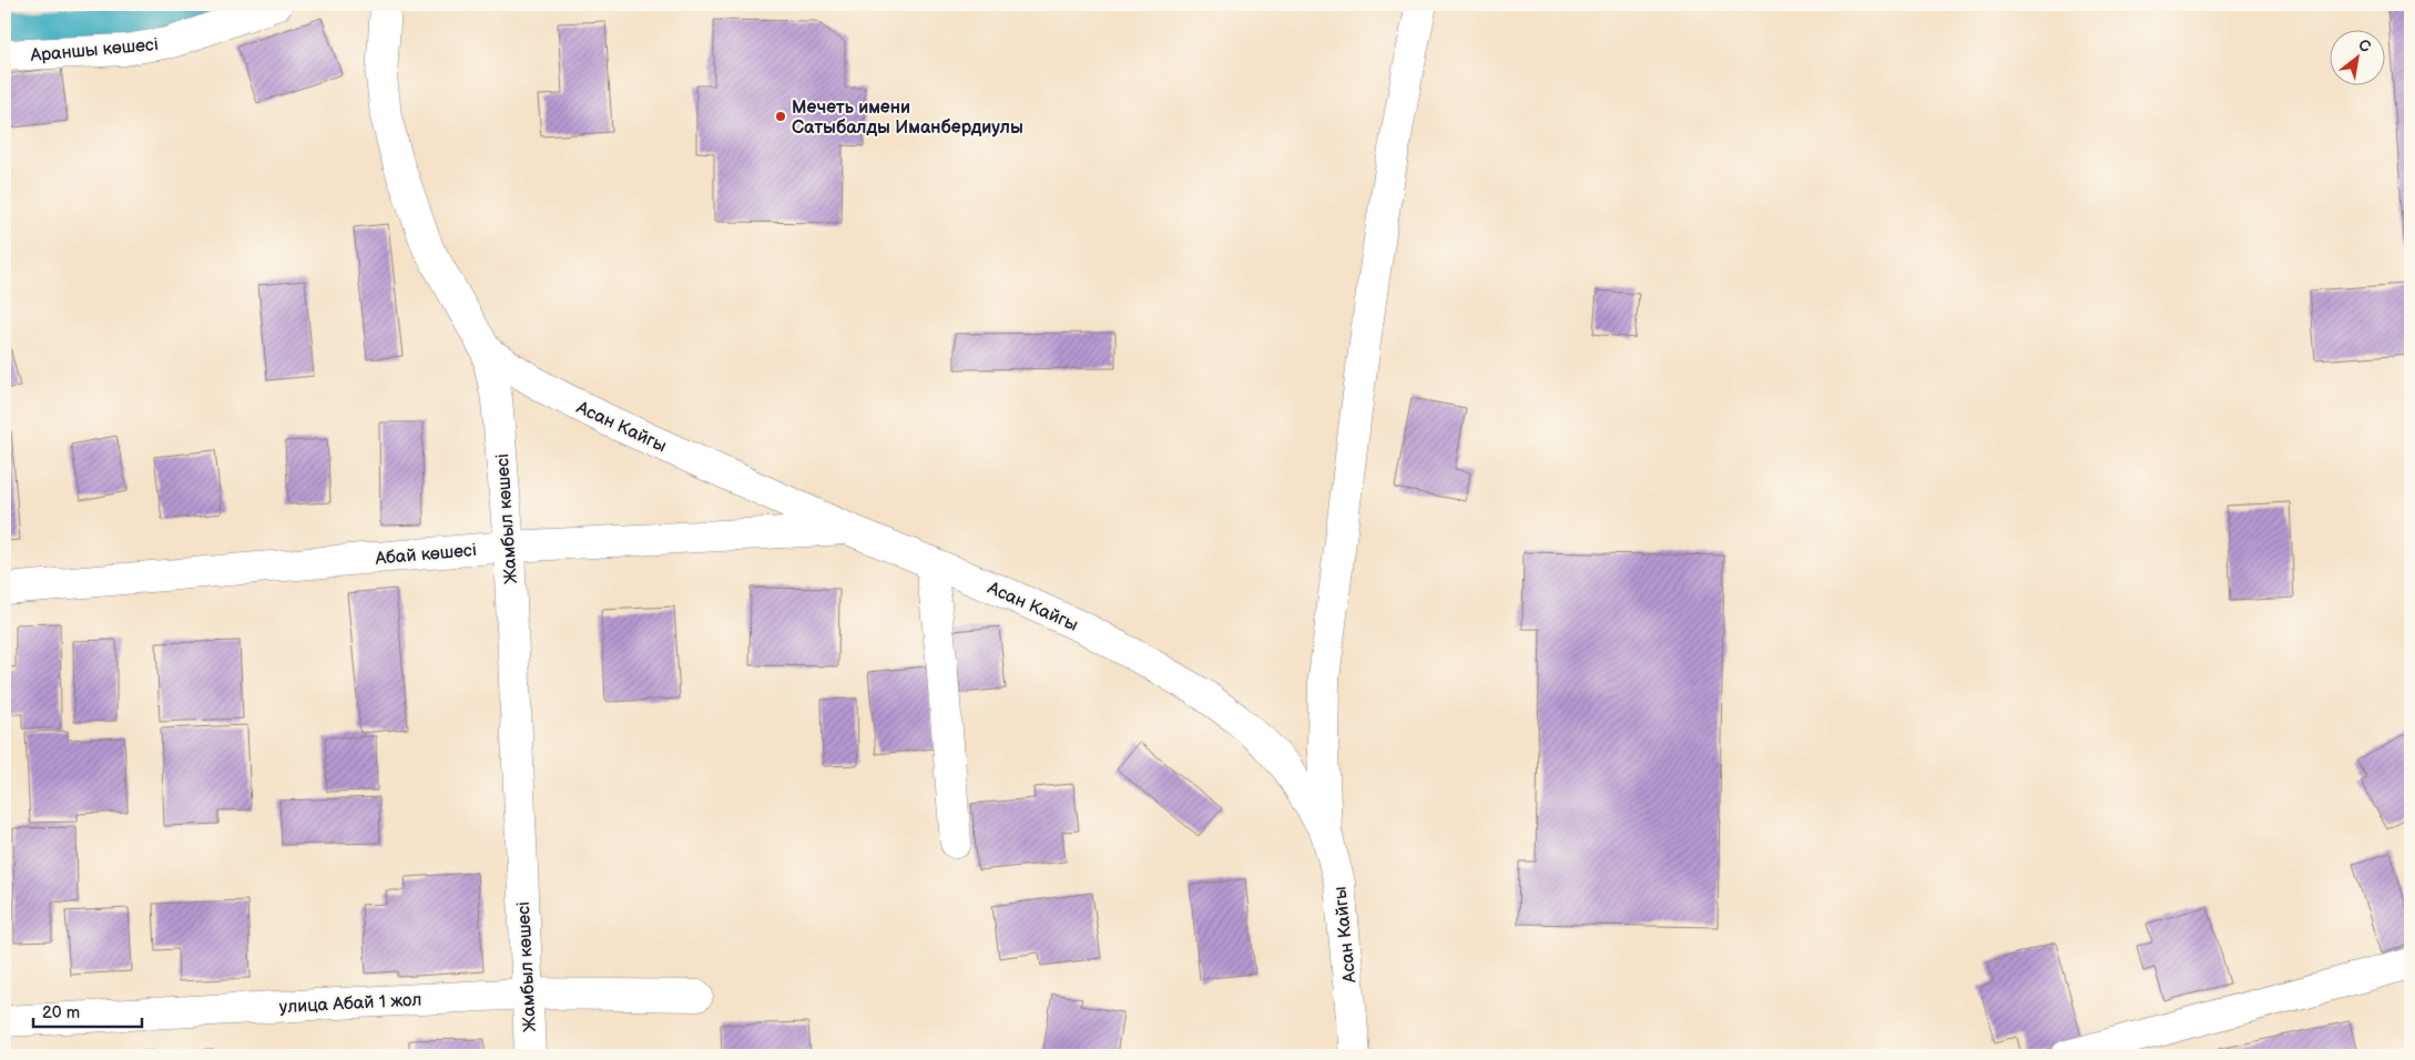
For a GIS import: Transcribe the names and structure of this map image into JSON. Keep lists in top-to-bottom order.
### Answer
{
  "streets": {
    "street": [
      "Араншы көшесі",
      "Асан Кайгы",
      "Жамбыл көшесі",
      "Абай көшесі",
      "улица Абай 1 жол"
    ]
  },
  "crossings": [
    ["Асан Кайгы", "Жамбыл көшесі"],
    ["Асан Кайгы", "Абай көшесі"],
    ["Жамбыл көшесі", "Абай көшесі"],
    ["Жамбыл көшесі", "улица Абай 1 жол"]
  ],
  "places": ["Мечеть имени Сатыбалды Иманбердиулы"],
  "scale_bar": "20 m",
  "north": "top right"
}
